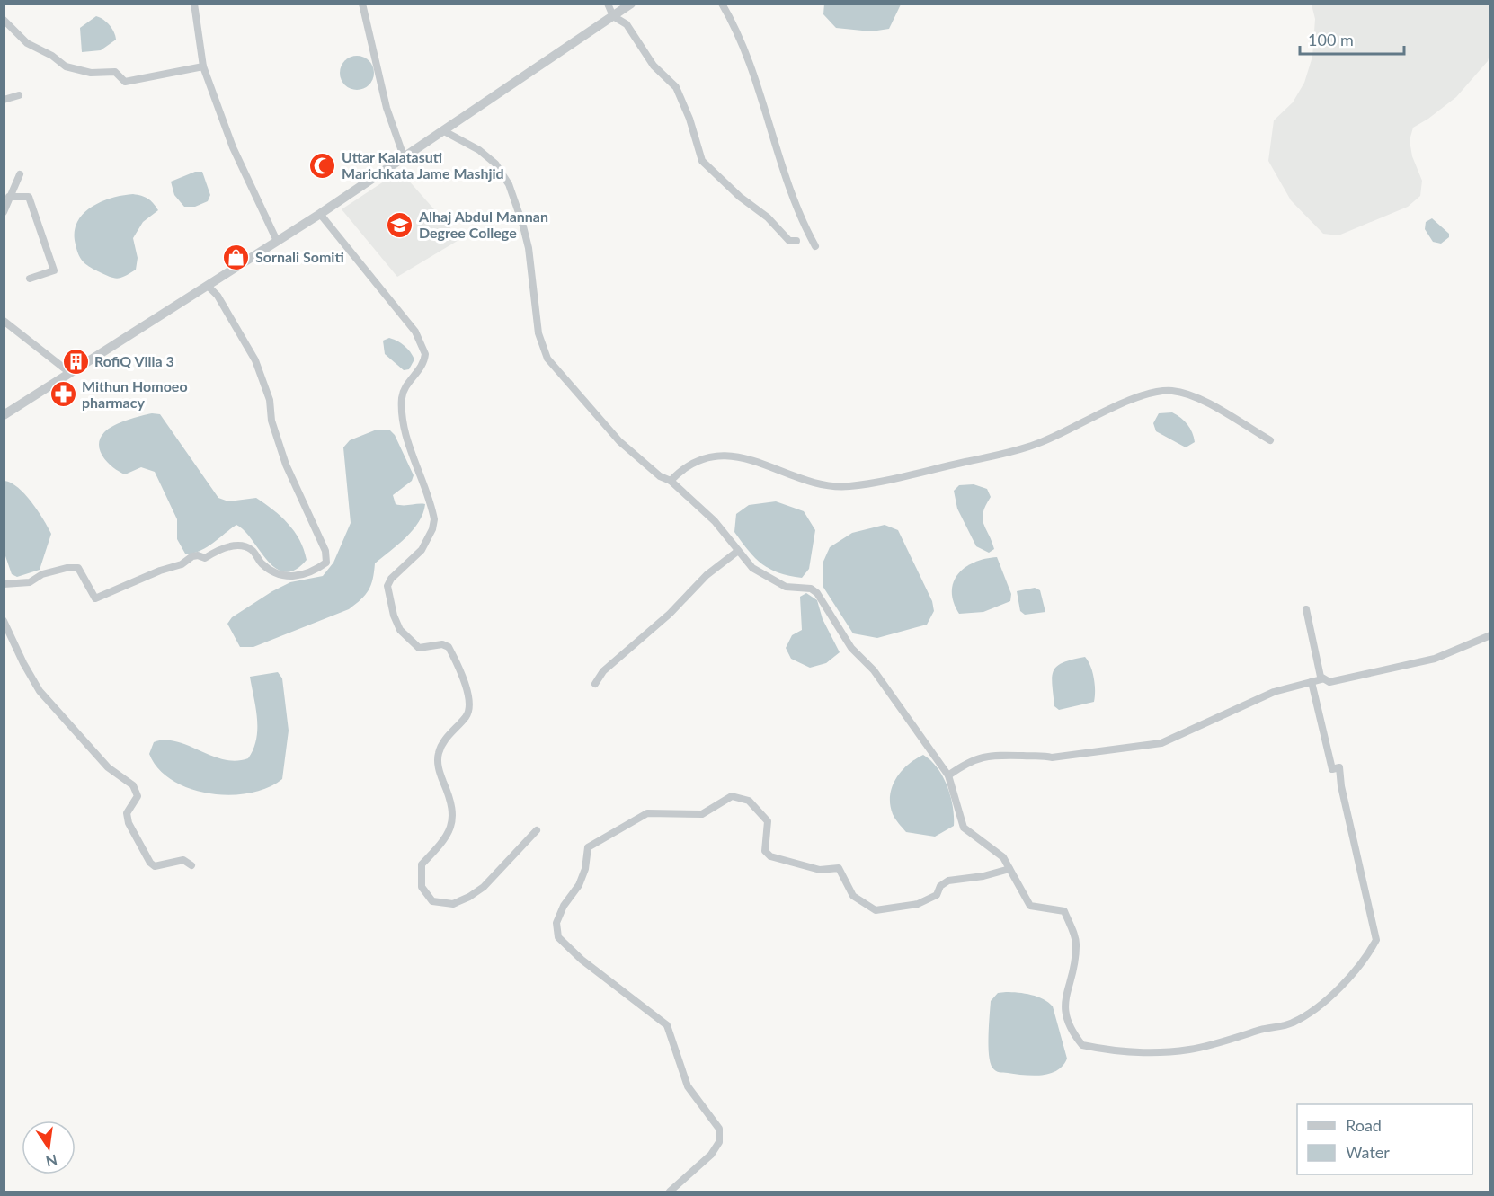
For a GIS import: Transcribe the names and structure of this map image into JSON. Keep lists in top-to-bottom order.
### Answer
{
  "places": {
    "mosque": ["Uttar Kalatasuti Marichkata Jame Mashjid"],
    "school or university": ["Alhaj Abdul Mannan Degree College"],
    "shop": ["Sornali Somiti"],
    "building": ["RofiQ Villa 3"],
    "pharmacy": ["Mithun Homoeo pharmacy"]
  },
  "legend": ["Road", "Water"],
  "scale_bar": "100 m",
  "north": "bottom"
}
